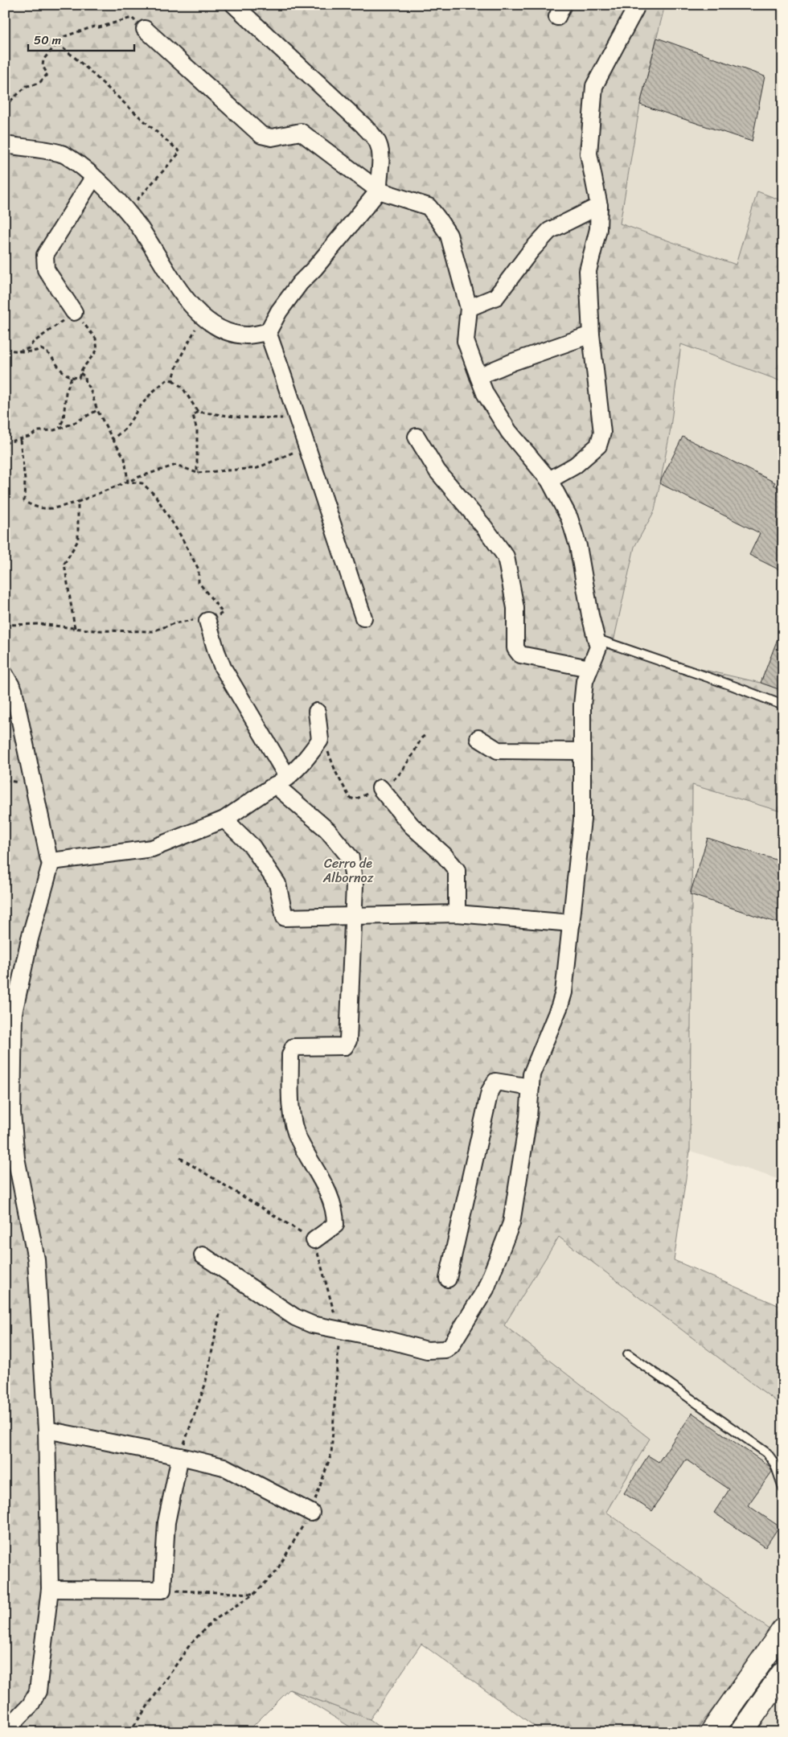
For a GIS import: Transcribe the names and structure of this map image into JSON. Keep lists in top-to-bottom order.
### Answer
{
  "parks": ["Cerro de Albornoz"],
  "scale_bar": "50 m"
}
